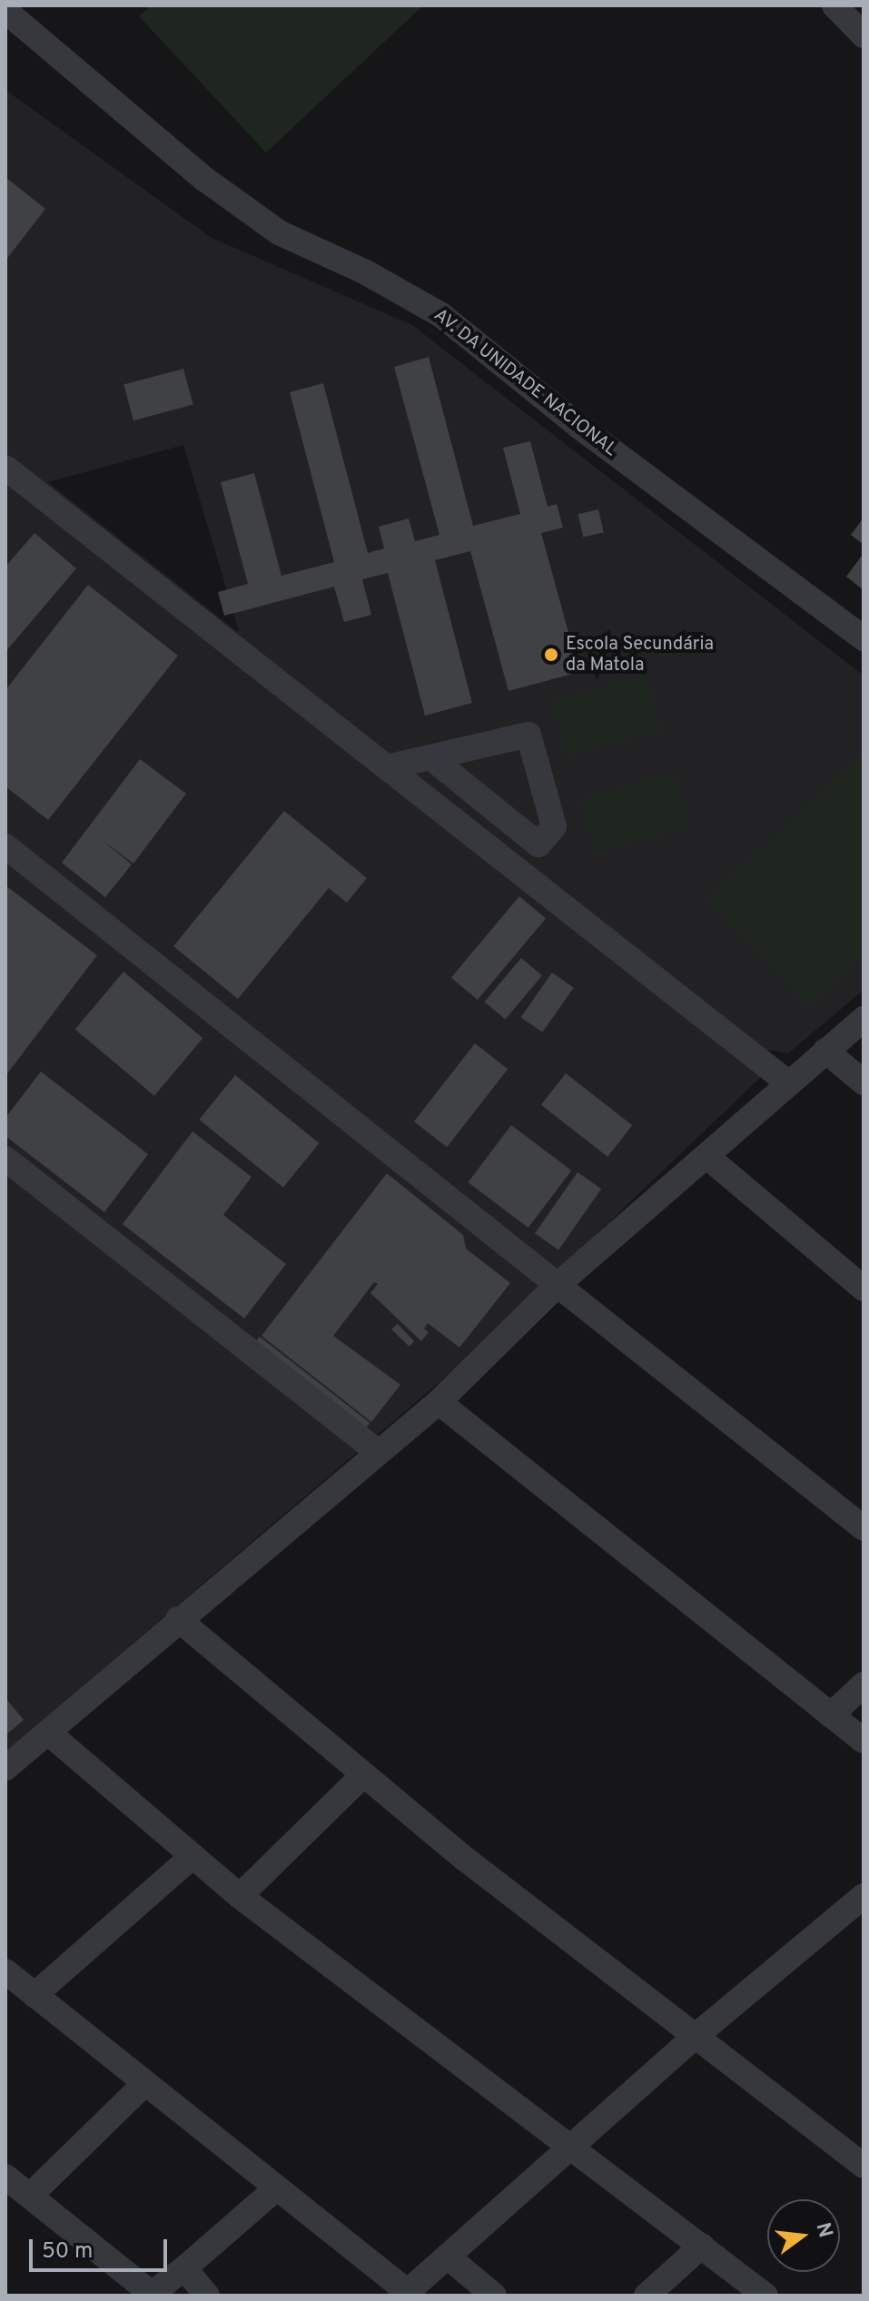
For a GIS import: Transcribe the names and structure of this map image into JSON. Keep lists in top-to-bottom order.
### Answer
{
  "streets": {
    "street": ["AV. DA UNIDADE NACIONAL"]
  },
  "places": ["Escola Secundária da Matola"],
  "scale_bar": "50 m",
  "north": "right"
}
